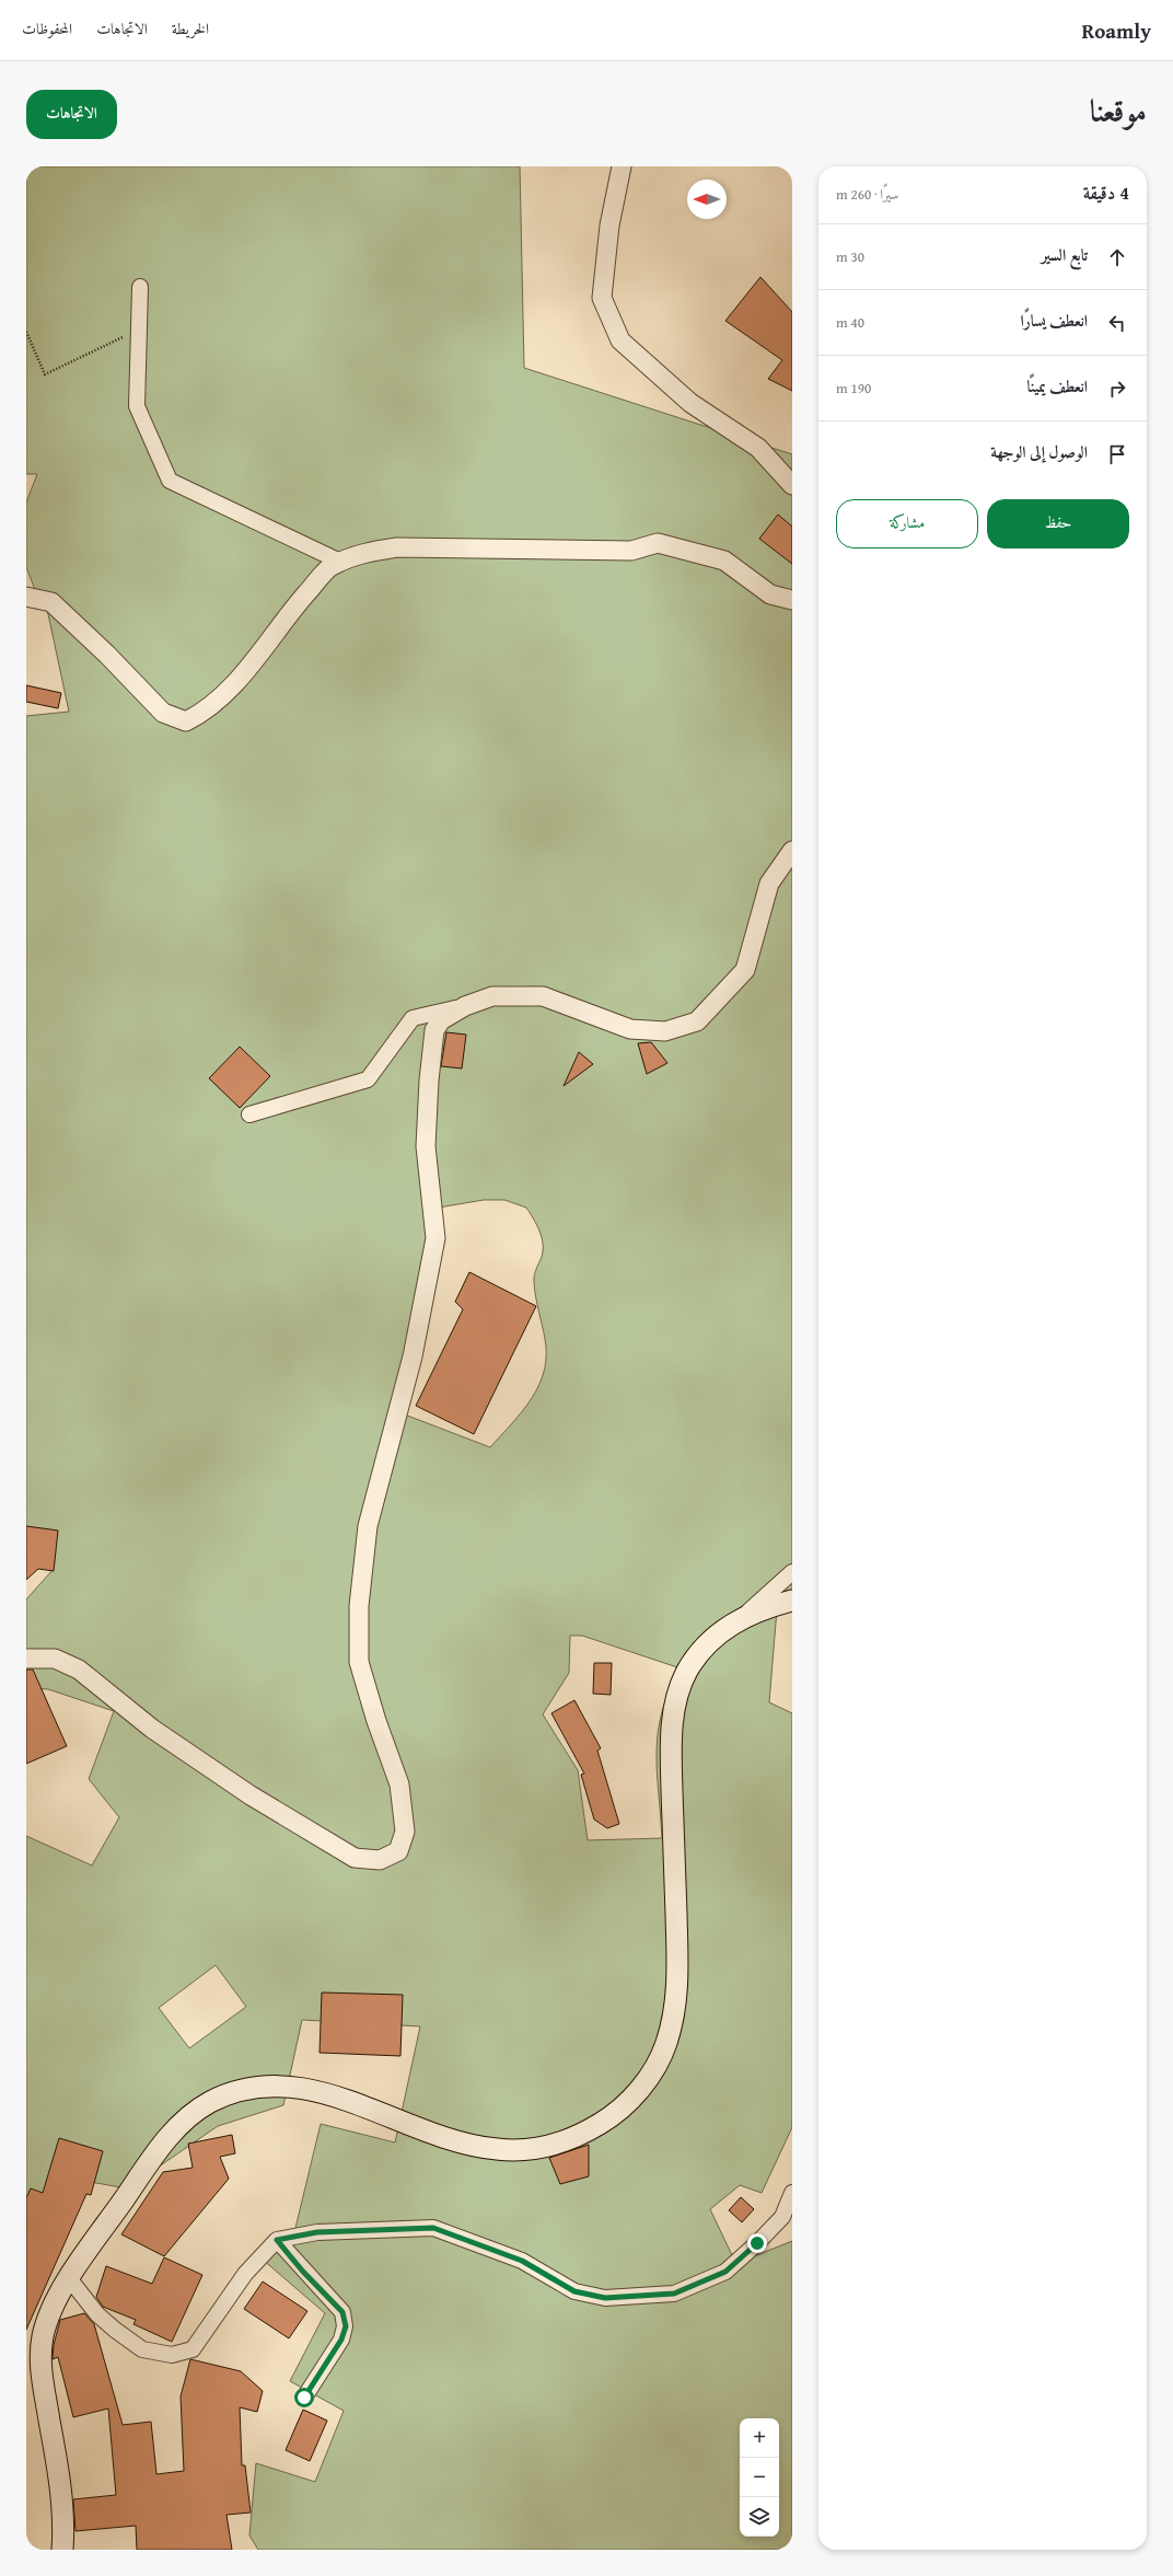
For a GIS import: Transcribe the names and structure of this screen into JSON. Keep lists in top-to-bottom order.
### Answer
{
  "north": "left",
  "page": {
    "header": "Roamly",
    "nav": ["الخريطة", "الاتجاهات", "المحفوظات"],
    "title": "موقعنا",
    "buttons": [
      "الاتجاهات",
      ["حفظ", "مشاركة"]
    ],
    "heading": ["4 دقيقة", "سيرًا · 260 m"],
    "list": [
      ["تابع السير", "30 m"],
      ["انعطف يسارًا", "40 m"],
      ["انعطف يمينًا", "190 m"],
      "الوصول إلى الوجهة"
    ],
    "map_buttons": ["+", "−"]
  }
}
